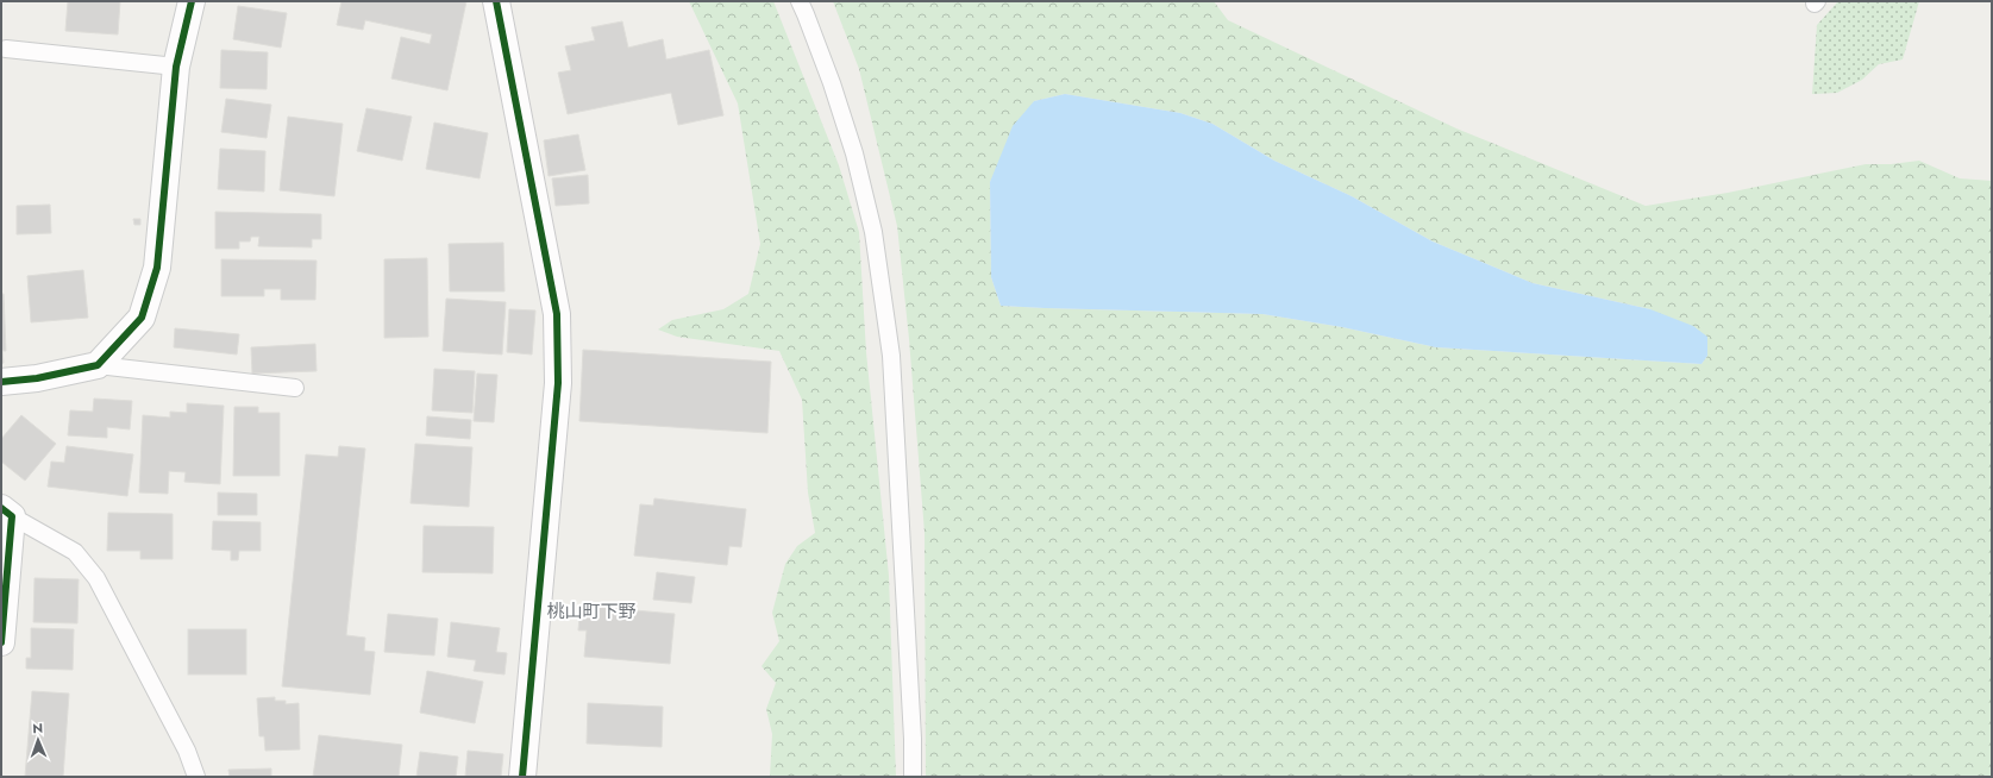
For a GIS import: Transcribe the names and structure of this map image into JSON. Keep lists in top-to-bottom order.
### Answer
{
  "districts": ["桃山町下野"],
  "north": "top"
}
